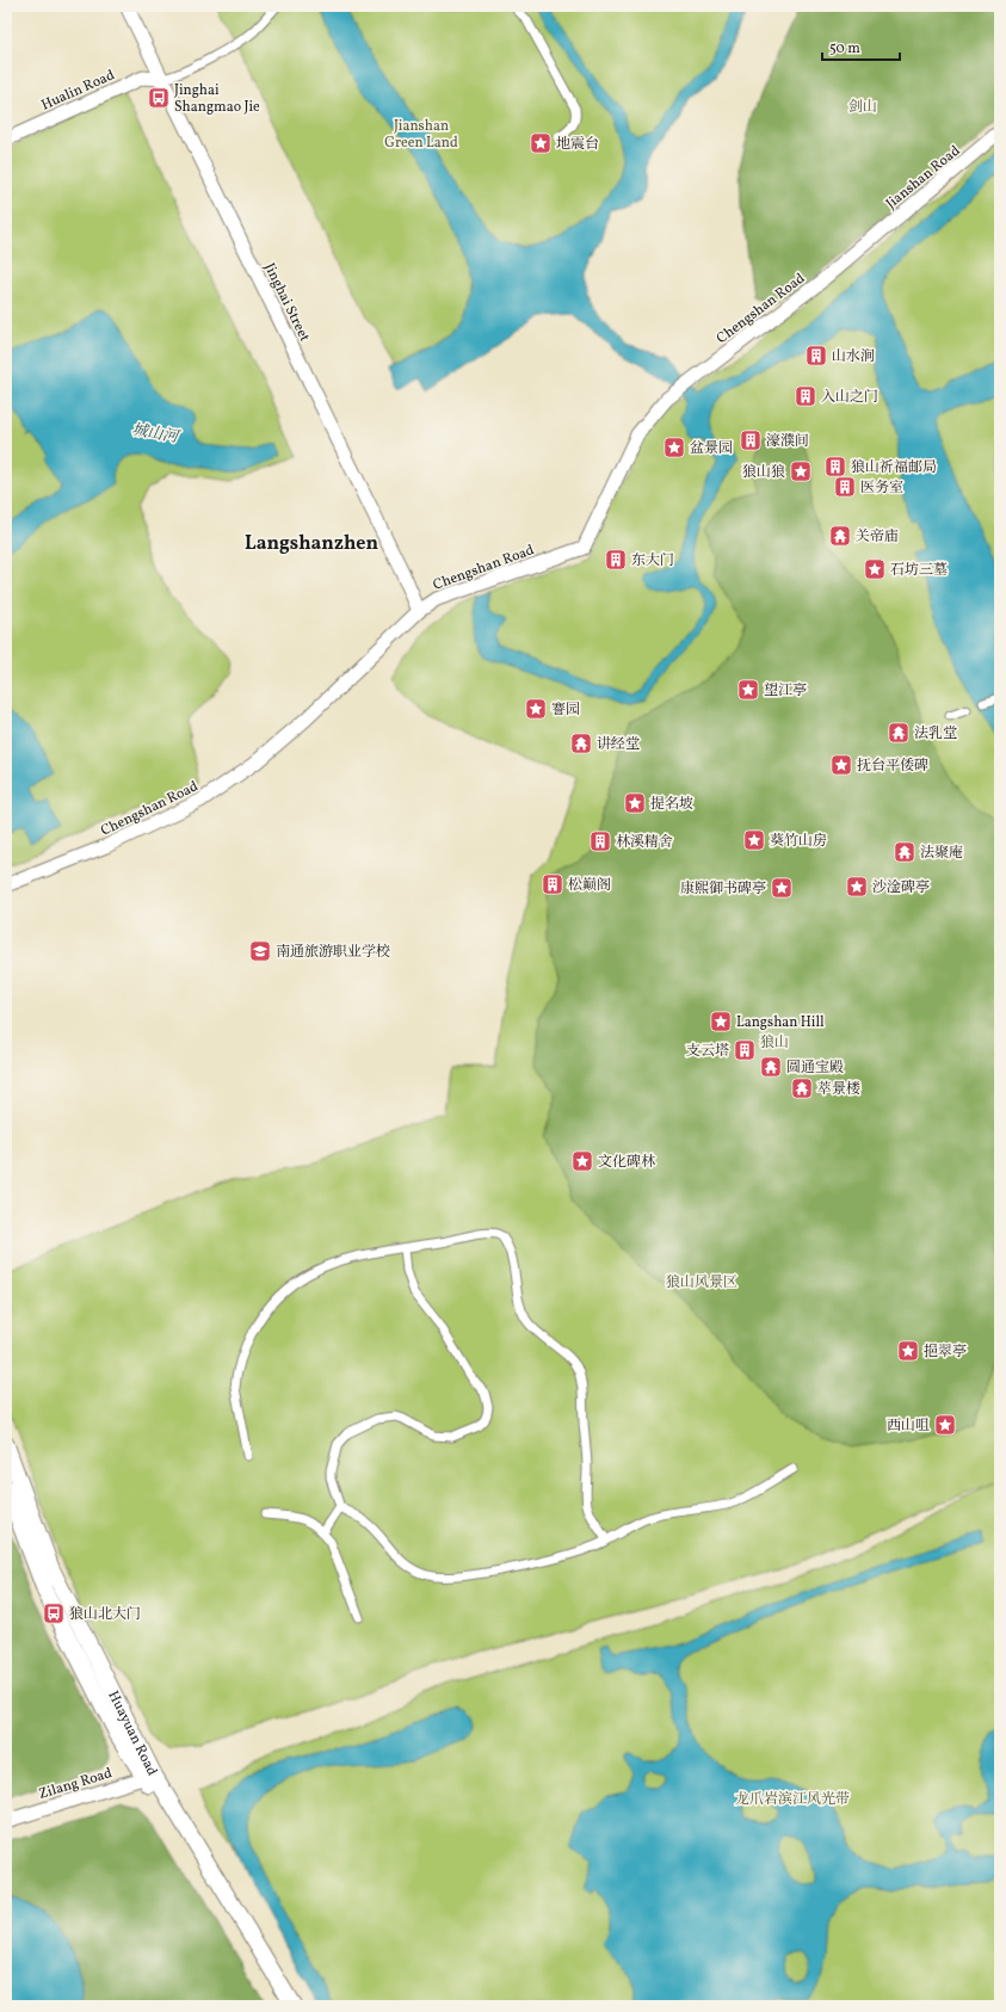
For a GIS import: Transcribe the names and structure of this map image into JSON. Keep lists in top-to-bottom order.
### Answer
{
  "streets": {
    "main road": ["Huayuan Road"],
    "street": [
      "Hualin Road",
      "Jianshan Road",
      "Jinghai Street",
      "Chengshan Road",
      "Zilang Road"
    ]
  },
  "crossings": [
    ["Hualin Road", "Jinghai Street"],
    ["Jianshan Road", "Chengshan Road"],
    ["Jinghai Street", "Chengshan Road"],
    ["Huayuan Road", "Zilang Road"]
  ],
  "districts": ["Langshanzhen"],
  "water": ["城山河"],
  "parks": [
    "剑山",
    "Jianshan Green Land",
    "狼山",
    "狼山风景区",
    "龙爪岩滨江风光带"
  ],
  "places": {
    "bus stop": ["Jinghai Shangmao Jie", "狼山北大门"],
    "place": [
      "地震台",
      "盆景园",
      "狼山狼",
      "石坊三墓",
      "望江亭",
      "謇园",
      "抚台平倭碑",
      "提名坡",
      "葵竹山房",
      "沙淦碑亭",
      "康熙御书碑亭",
      "Langshan Hill",
      "文化碑林",
      "挹翠亭",
      "西山咀"
    ],
    "building": [
      "山水涧",
      "入山之门",
      "濠濮间",
      "狼山祈福邮局",
      "医务室",
      "东大门",
      "林溪精舍",
      "松巅阁",
      "支云塔"
    ],
    "temple": [
      "关帝庙",
      "法乳堂",
      "讲经堂",
      "法聚庵",
      "圆通宝殿",
      "萃景楼"
    ],
    "school or university": ["南通旅游职业学校"]
  },
  "scale_bar": "50 m"
}
